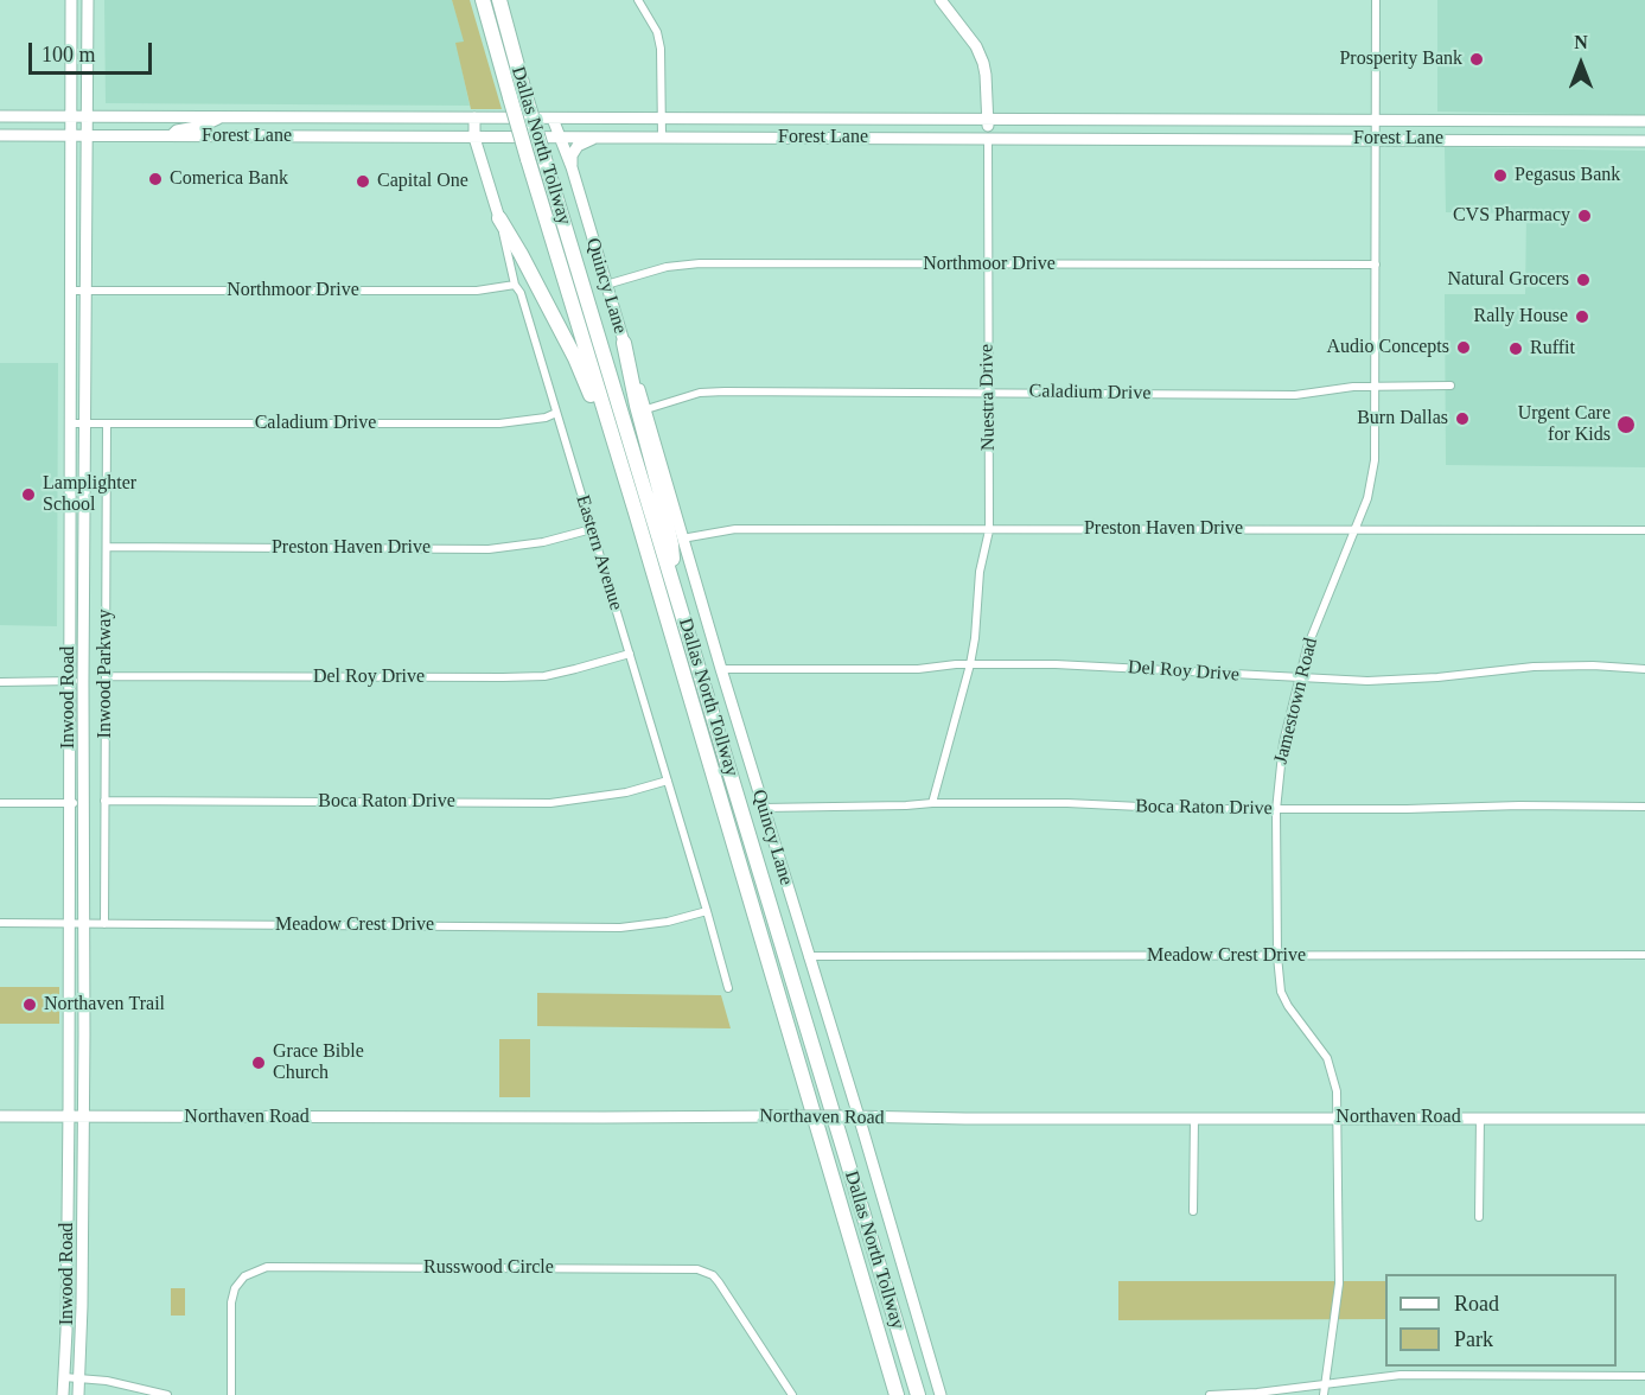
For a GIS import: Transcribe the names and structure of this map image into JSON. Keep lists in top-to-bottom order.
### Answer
{
  "streets": {
    "highway": ["Dallas North Tollway"],
    "main road": [
      "Forest Lane",
      "Quincy Lane",
      "Nuestra Drive",
      "Eastern Avenue",
      "Inwood Road",
      "Northaven Road"
    ],
    "street": [
      "Northmoor Drive",
      "Caladium Drive",
      "Preston Haven Drive",
      "Del Roy Drive",
      "Inwood Parkway",
      "Jamestown Road",
      "Boca Raton Drive",
      "Meadow Crest Drive",
      "Russwood Circle"
    ]
  },
  "crossings": [
    ["Forest Lane", "Quincy Lane"],
    ["Forest Lane", "Nuestra Drive"],
    ["Forest Lane", "Eastern Avenue"],
    ["Forest Lane", "Inwood Road"],
    ["Forest Lane", "Jamestown Road"],
    ["Northmoor Drive", "Quincy Lane"],
    ["Northmoor Drive", "Nuestra Drive"],
    ["Northmoor Drive", "Eastern Avenue"],
    ["Northmoor Drive", "Inwood Road"],
    ["Northmoor Drive", "Jamestown Road"],
    ["Quincy Lane", "Caladium Drive"],
    ["Quincy Lane", "Preston Haven Drive"],
    ["Quincy Lane", "Del Roy Drive"],
    ["Quincy Lane", "Boca Raton Drive"],
    ["Quincy Lane", "Meadow Crest Drive"],
    ["Quincy Lane", "Northaven Road"],
    ["Caladium Drive", "Nuestra Drive"],
    ["Caladium Drive", "Eastern Avenue"],
    ["Caladium Drive", "Inwood Parkway"],
    ["Caladium Drive", "Inwood Road"],
    ["Caladium Drive", "Jamestown Road"],
    ["Nuestra Drive", "Preston Haven Drive"],
    ["Nuestra Drive", "Del Roy Drive"],
    ["Nuestra Drive", "Boca Raton Drive"],
    ["Preston Haven Drive", "Eastern Avenue"],
    ["Preston Haven Drive", "Inwood Parkway"],
    ["Preston Haven Drive", "Jamestown Road"],
    ["Eastern Avenue", "Del Roy Drive"],
    ["Eastern Avenue", "Boca Raton Drive"],
    ["Eastern Avenue", "Meadow Crest Drive"],
    ["Del Roy Drive", "Inwood Parkway"],
    ["Del Roy Drive", "Jamestown Road"],
    ["Inwood Parkway", "Boca Raton Drive"],
    ["Inwood Parkway", "Meadow Crest Drive"],
    ["Inwood Road", "Meadow Crest Drive"],
    ["Inwood Road", "Northaven Road"],
    ["Jamestown Road", "Boca Raton Drive"],
    ["Jamestown Road", "Meadow Crest Drive"],
    ["Jamestown Road", "Northaven Road"]
  ],
  "places": [
    "Prosperity Bank",
    "Pegasus Bank",
    "Comerica Bank",
    "Capital One",
    "CVS Pharmacy",
    "Natural Grocers",
    "Rally House",
    "Audio Concepts",
    "Ruffit",
    "Burn Dallas",
    "Urgent Care for Kids",
    "Lamplighter School",
    "Northaven Trail",
    "Grace Bible Church"
  ],
  "legend": ["Road", "Park"],
  "scale_bar": "100 m",
  "north": "top"
}
